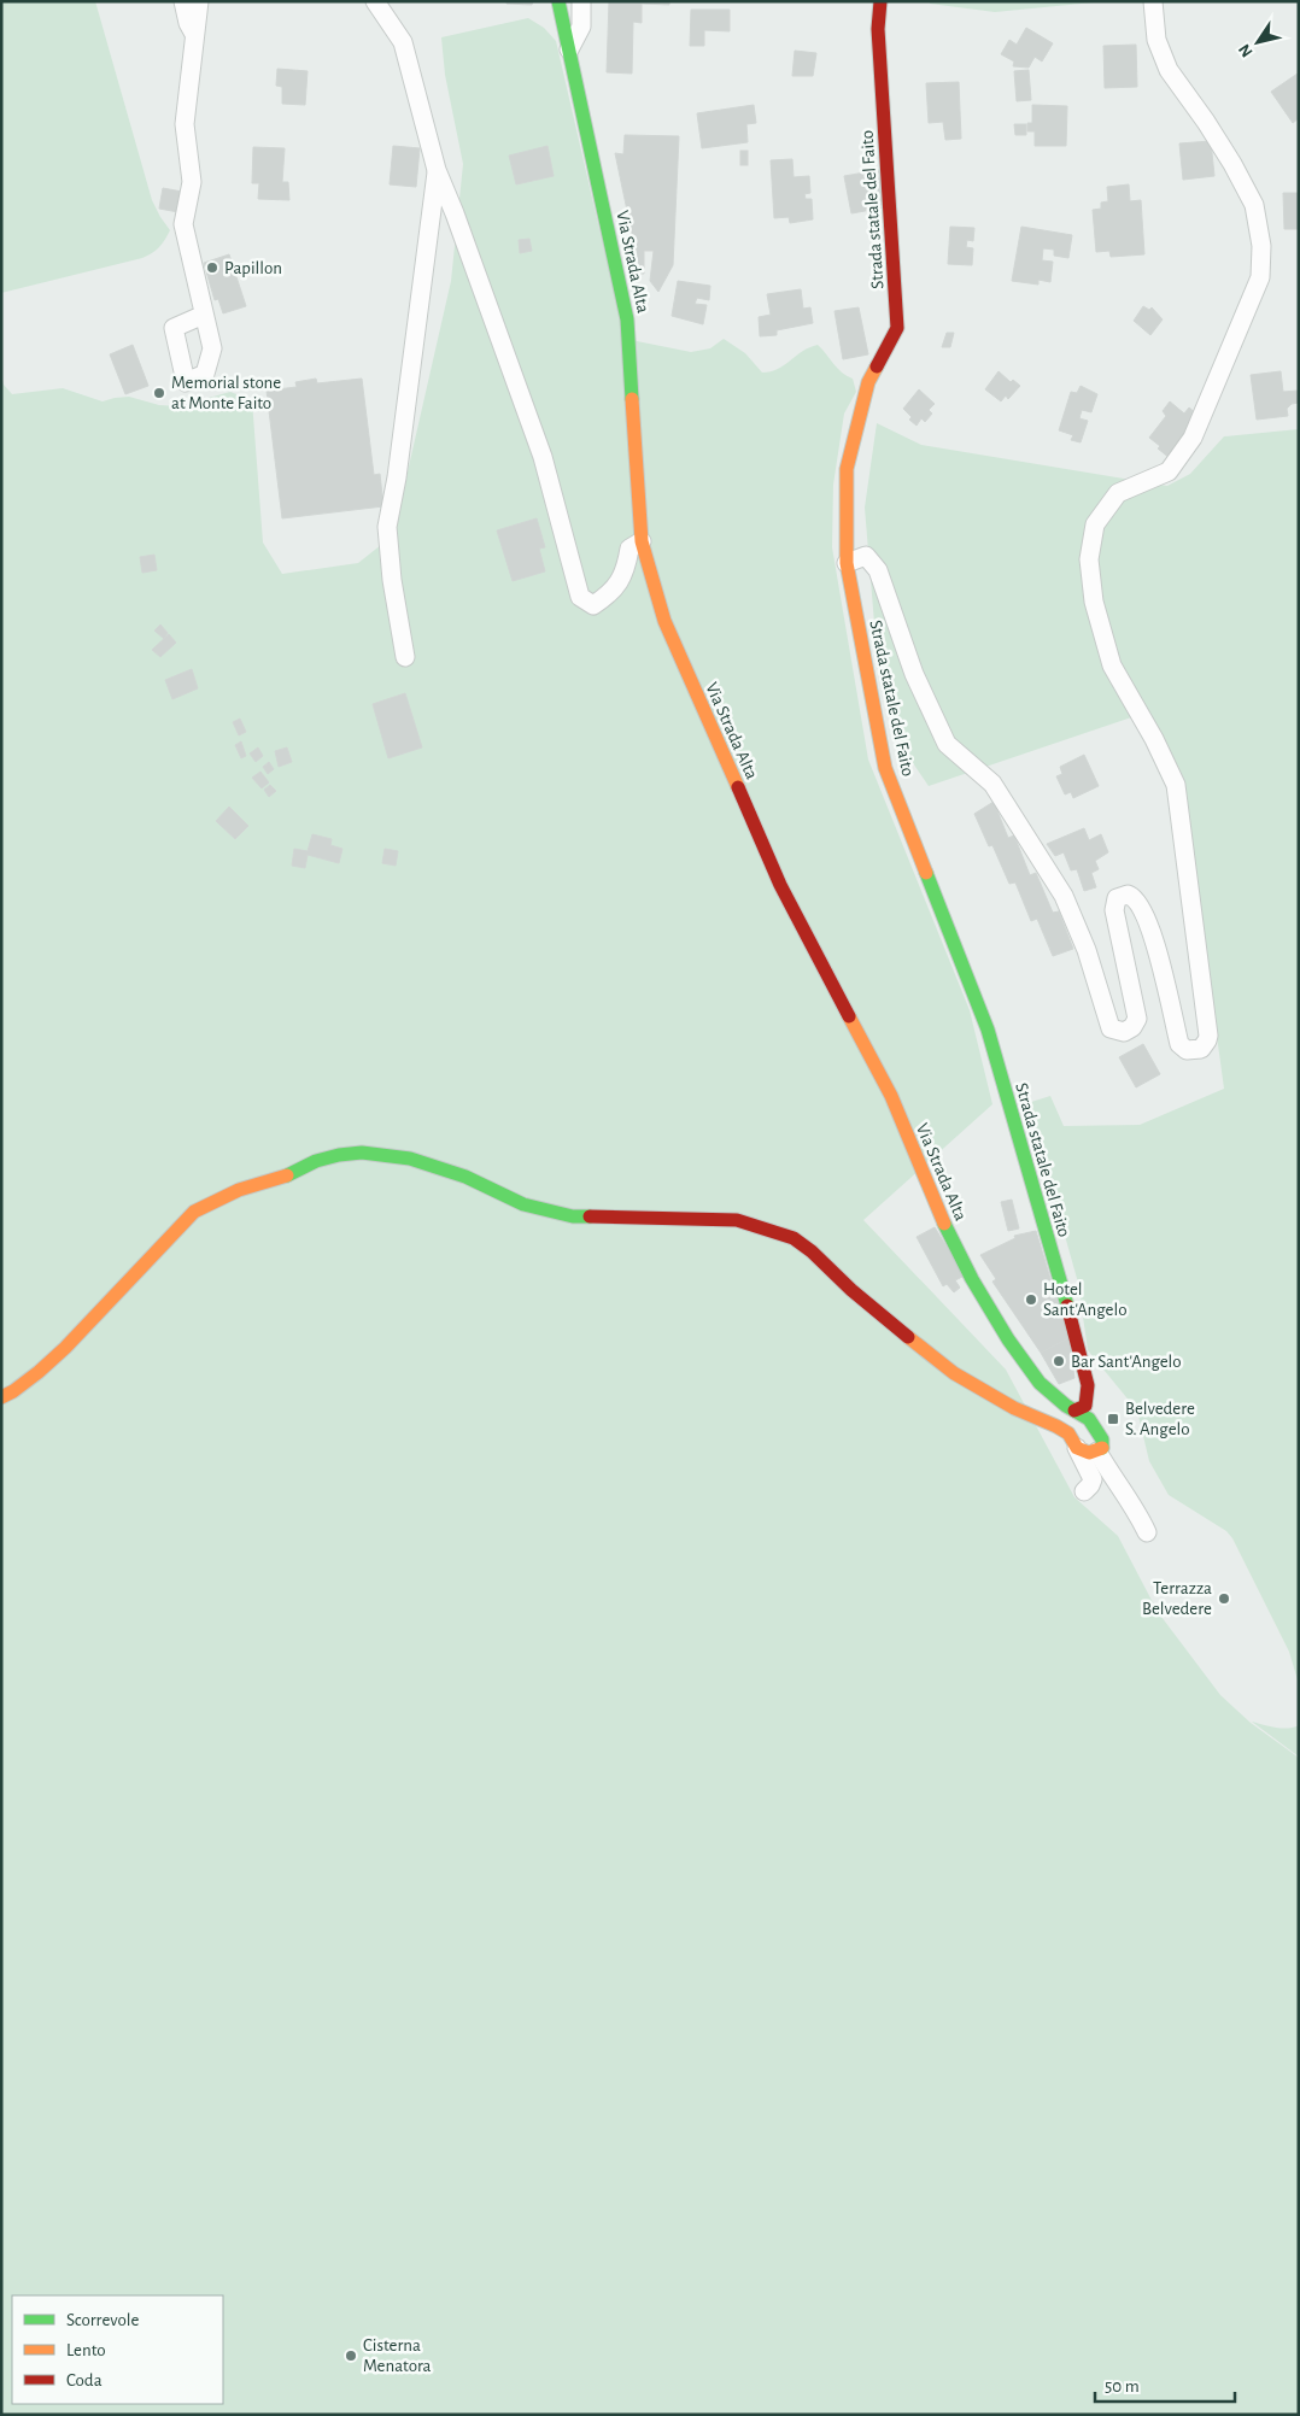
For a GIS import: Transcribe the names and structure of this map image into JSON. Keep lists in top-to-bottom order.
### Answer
{
  "streets": {
    "street": ["Strada statale del Faito", "Via Strada Alta"]
  },
  "crossings": [
    ["Strada statale del Faito", "Via Strada Alta"]
  ],
  "places": {
    "other": [
      "Papillon",
      "Memorial stone at Monte Faito",
      "Hotel Sant'Angelo",
      "Bar Sant'Angelo",
      "Terrazza Belvedere",
      "Cisterna Menatora"
    ],
    "transit": ["Belvedere S. Angelo"]
  },
  "legend": ["Scorrevole", "Lento", "Coda"],
  "scale_bar": "50 m",
  "north": "bottom left"
}
